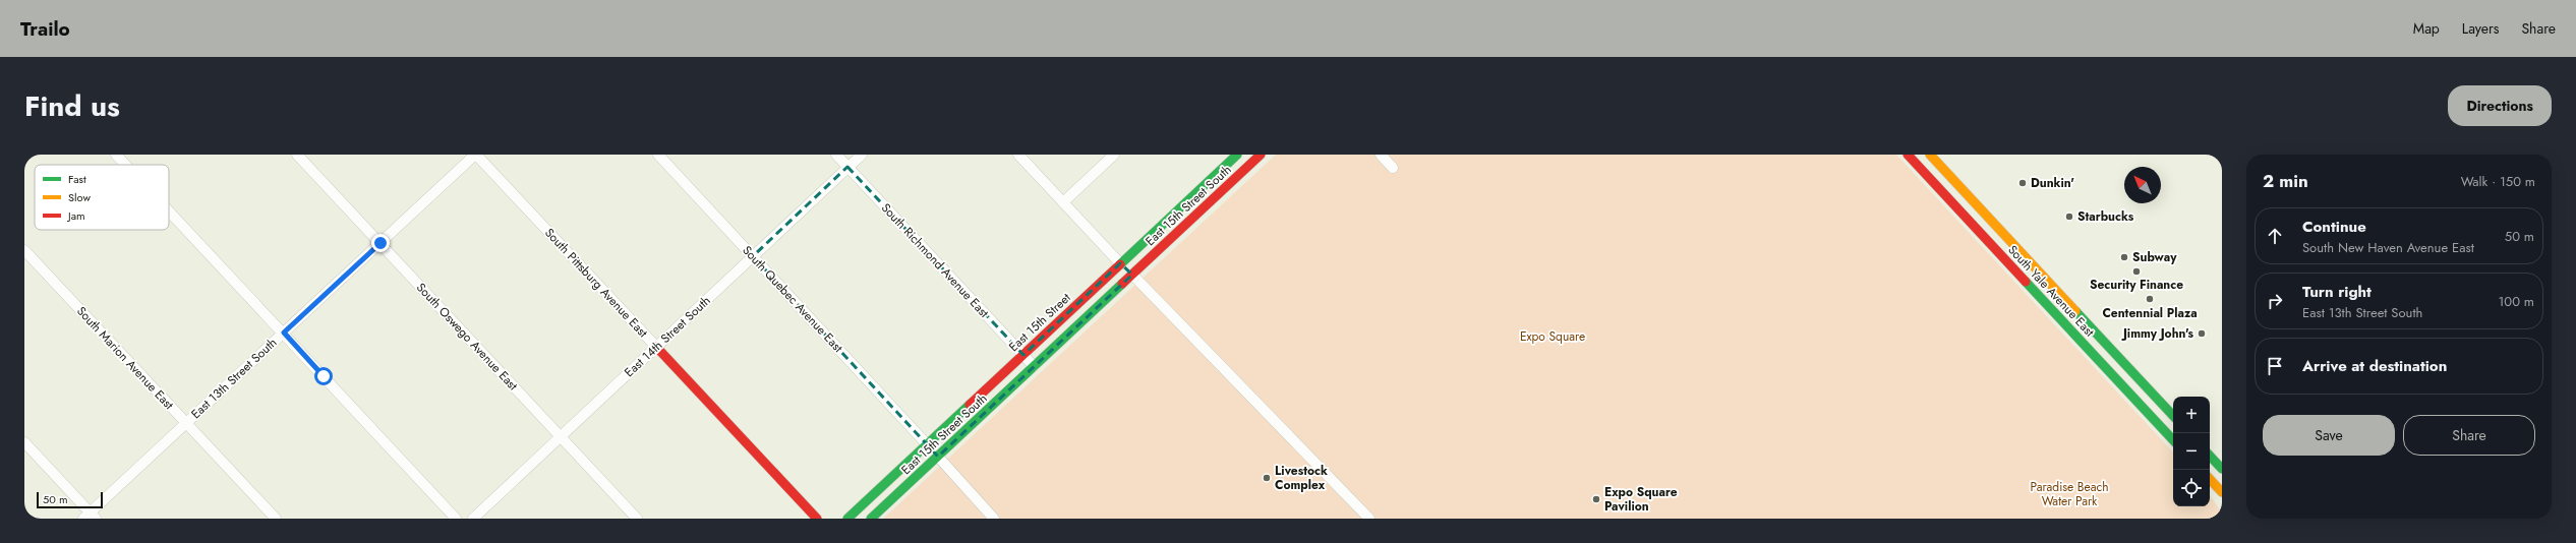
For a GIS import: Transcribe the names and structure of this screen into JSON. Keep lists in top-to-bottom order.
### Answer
{
  "streets": {
    "main road": [
      "East 15th Street South",
      "South Pittsburg Avenue East",
      "South Yale Avenue East",
      "East 15th Street"
    ],
    "street": [
      "South Richmond Avenue East",
      "South Quebec Avenue East",
      "South Oswego Avenue East",
      "East 14th Street South",
      "South Marion Avenue East",
      "East 13th Street South"
    ]
  },
  "crossings": [
    ["East 15th Street South", "South Richmond Avenue East"],
    ["East 15th Street South", "South Quebec Avenue East"],
    ["East 15th Street South", "East 15th Street"],
    ["South Richmond Avenue East", "East 15th Street"],
    ["South Richmond Avenue East", "East 14th Street South"],
    ["South Pittsburg Avenue East", "East 14th Street South"],
    ["South Pittsburg Avenue East", "East 13th Street South"],
    ["South Quebec Avenue East", "East 14th Street South"],
    ["South Oswego Avenue East", "East 14th Street South"],
    ["South Oswego Avenue East", "East 13th Street South"],
    ["South Marion Avenue East", "East 13th Street South"]
  ],
  "parks": ["Expo Square", "Paradise Beach Water Park"],
  "places": [
    "Dunkin'",
    "Starbucks",
    "Subway",
    "Security Finance",
    "Centennial Plaza",
    "Jimmy John's",
    "Livestock Complex",
    "Expo Square Pavilion"
  ],
  "legend": ["Fast", "Slow", "Jam"],
  "scale_bar": "50 m",
  "north": "top left",
  "page": {
    "header": "Trailo",
    "nav": ["Map", "Layers", "Share"],
    "title": "Find us",
    "buttons": [
      "Directions",
      ["Save", "Share"]
    ],
    "heading": ["2 min", "Walk · 150 m"],
    "list": [
      ["Continue", "South New Haven Avenue East", "50 m"],
      ["Turn right", "East 13th Street South", "100 m"],
      "Arrive at destination"
    ],
    "map_buttons": ["+", "−"],
    "scale": "50 m"
  }
}
